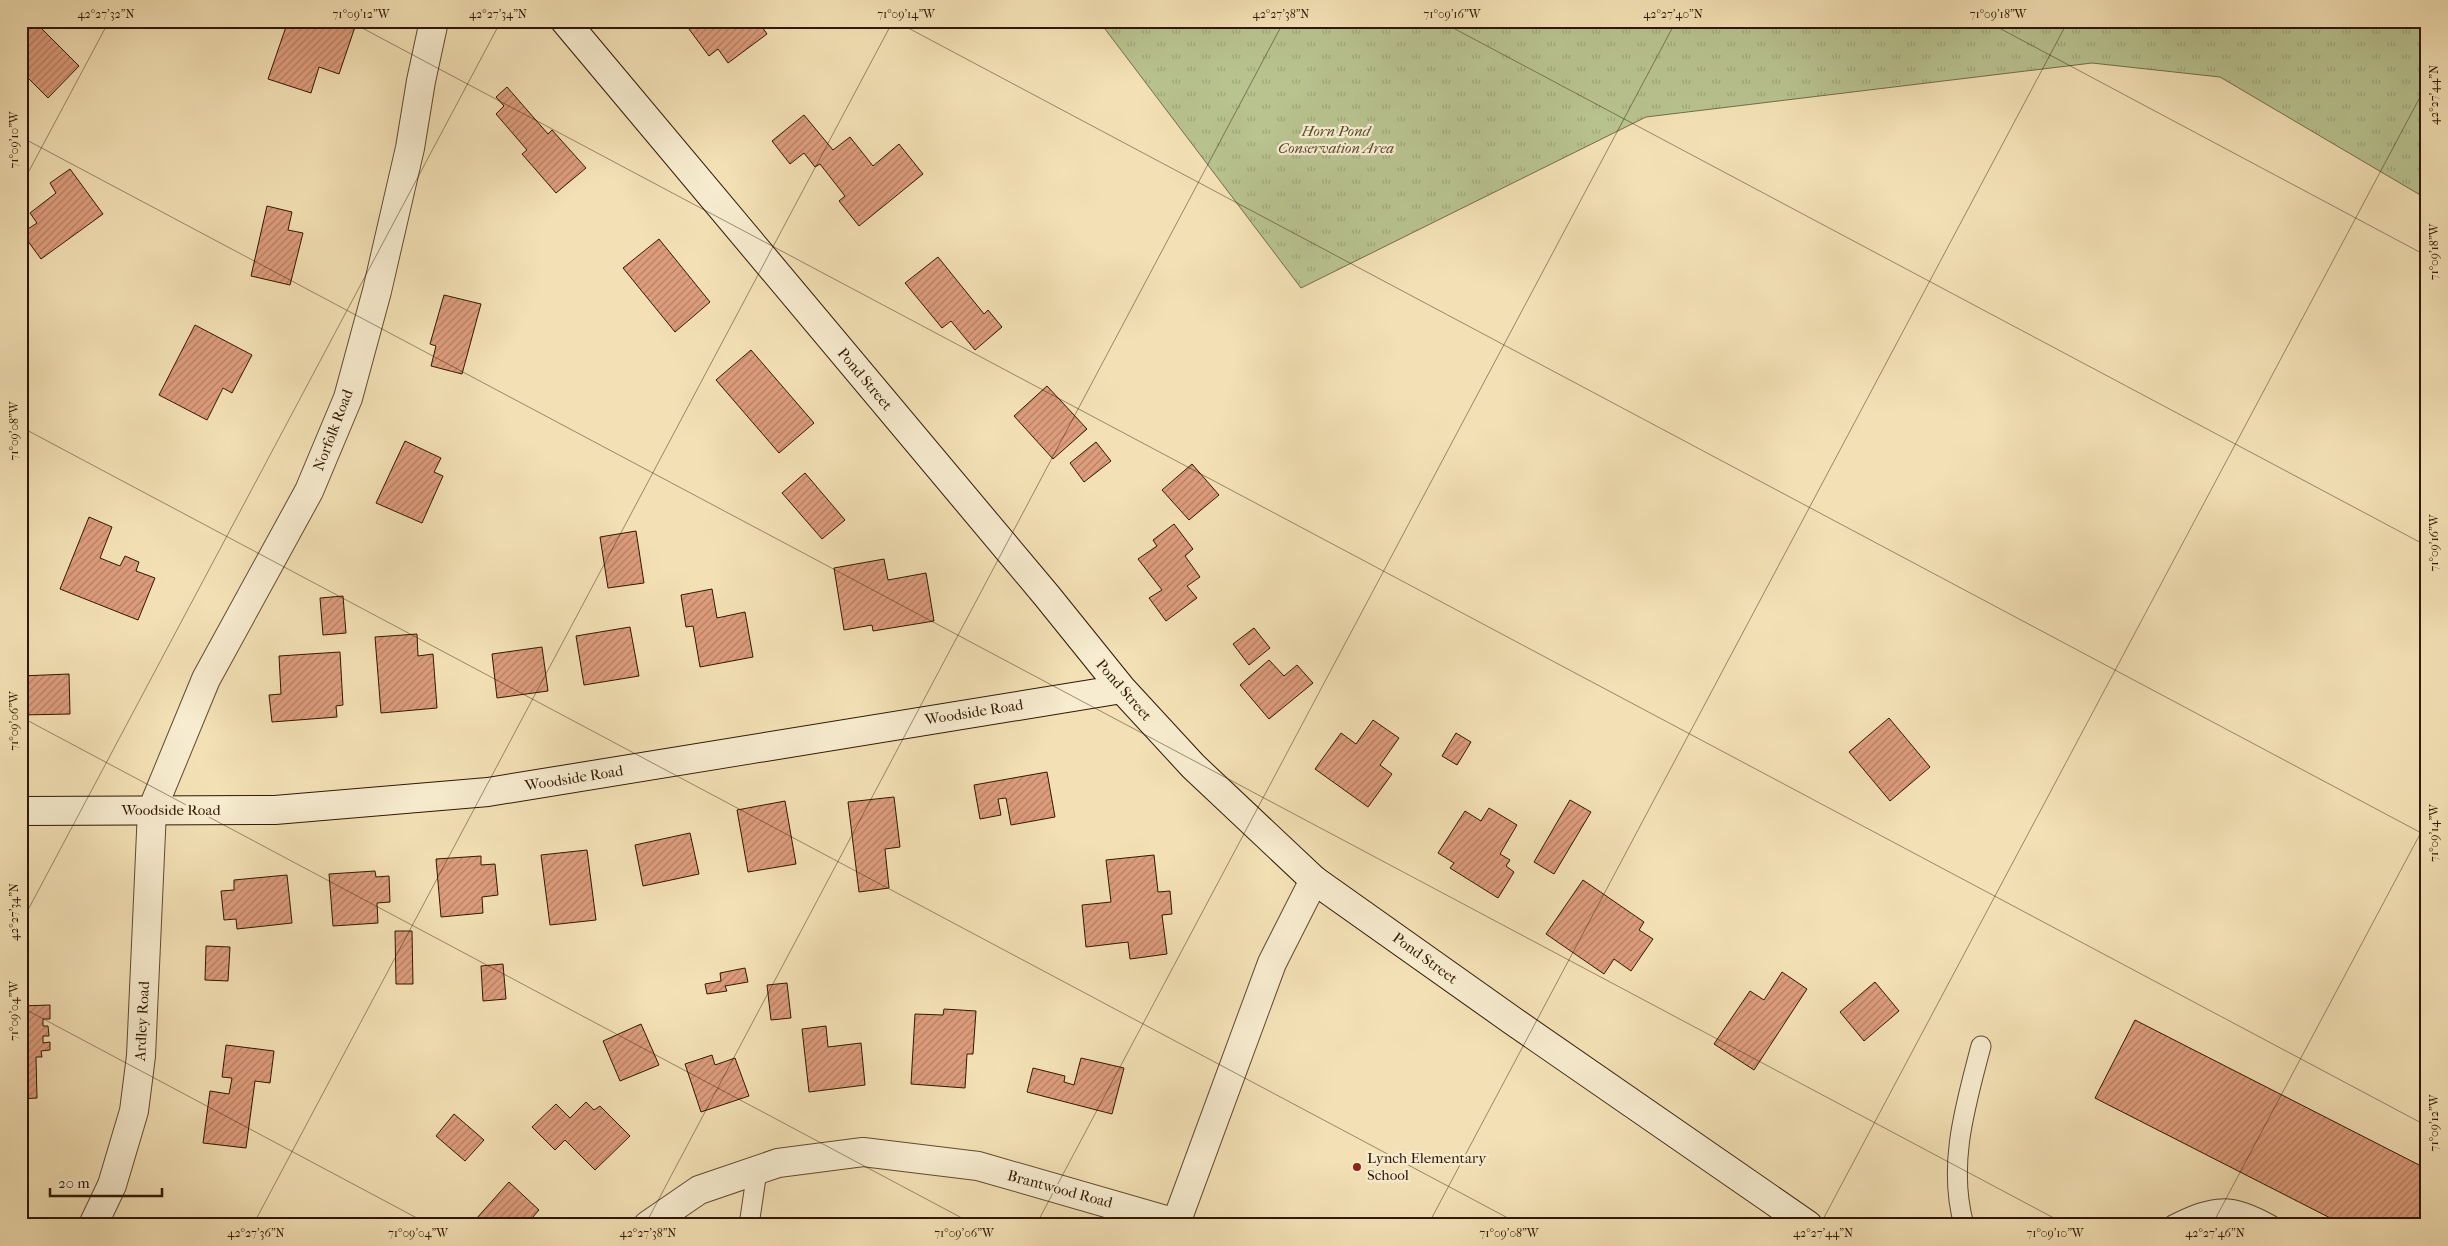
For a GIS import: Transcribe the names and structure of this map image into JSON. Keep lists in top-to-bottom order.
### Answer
{
  "streets": {
    "street": [
      "Pond Street",
      "Norfolk Road",
      "Woodside Road",
      "Ardley Road",
      "Brantwood Road"
    ]
  },
  "crossings": [
    ["Pond Street", "Woodside Road"],
    ["Pond Street", "Brantwood Road"],
    ["Norfolk Road", "Woodside Road"],
    ["Norfolk Road", "Ardley Road"],
    ["Woodside Road", "Ardley Road"]
  ],
  "parks": ["Horn Pond Conservation Area"],
  "places": ["Lynch Elementary School"],
  "scale_bar": "20 m",
  "coordinates": [
    "42°27'32\"N",
    "71°09'12\"W",
    "42°27'34\"N",
    "71°09'14\"W",
    "42°27'38\"N",
    "71°09'16\"W",
    "42°27'40\"N",
    "71°09'18\"W",
    "42°27'44\"N",
    "71°09'10\"W",
    "71°09'08\"W",
    "71°09'06\"W",
    "71°09'04\"W",
    "42°27'36\"N",
    "42°27'46\"N"
  ]
}
